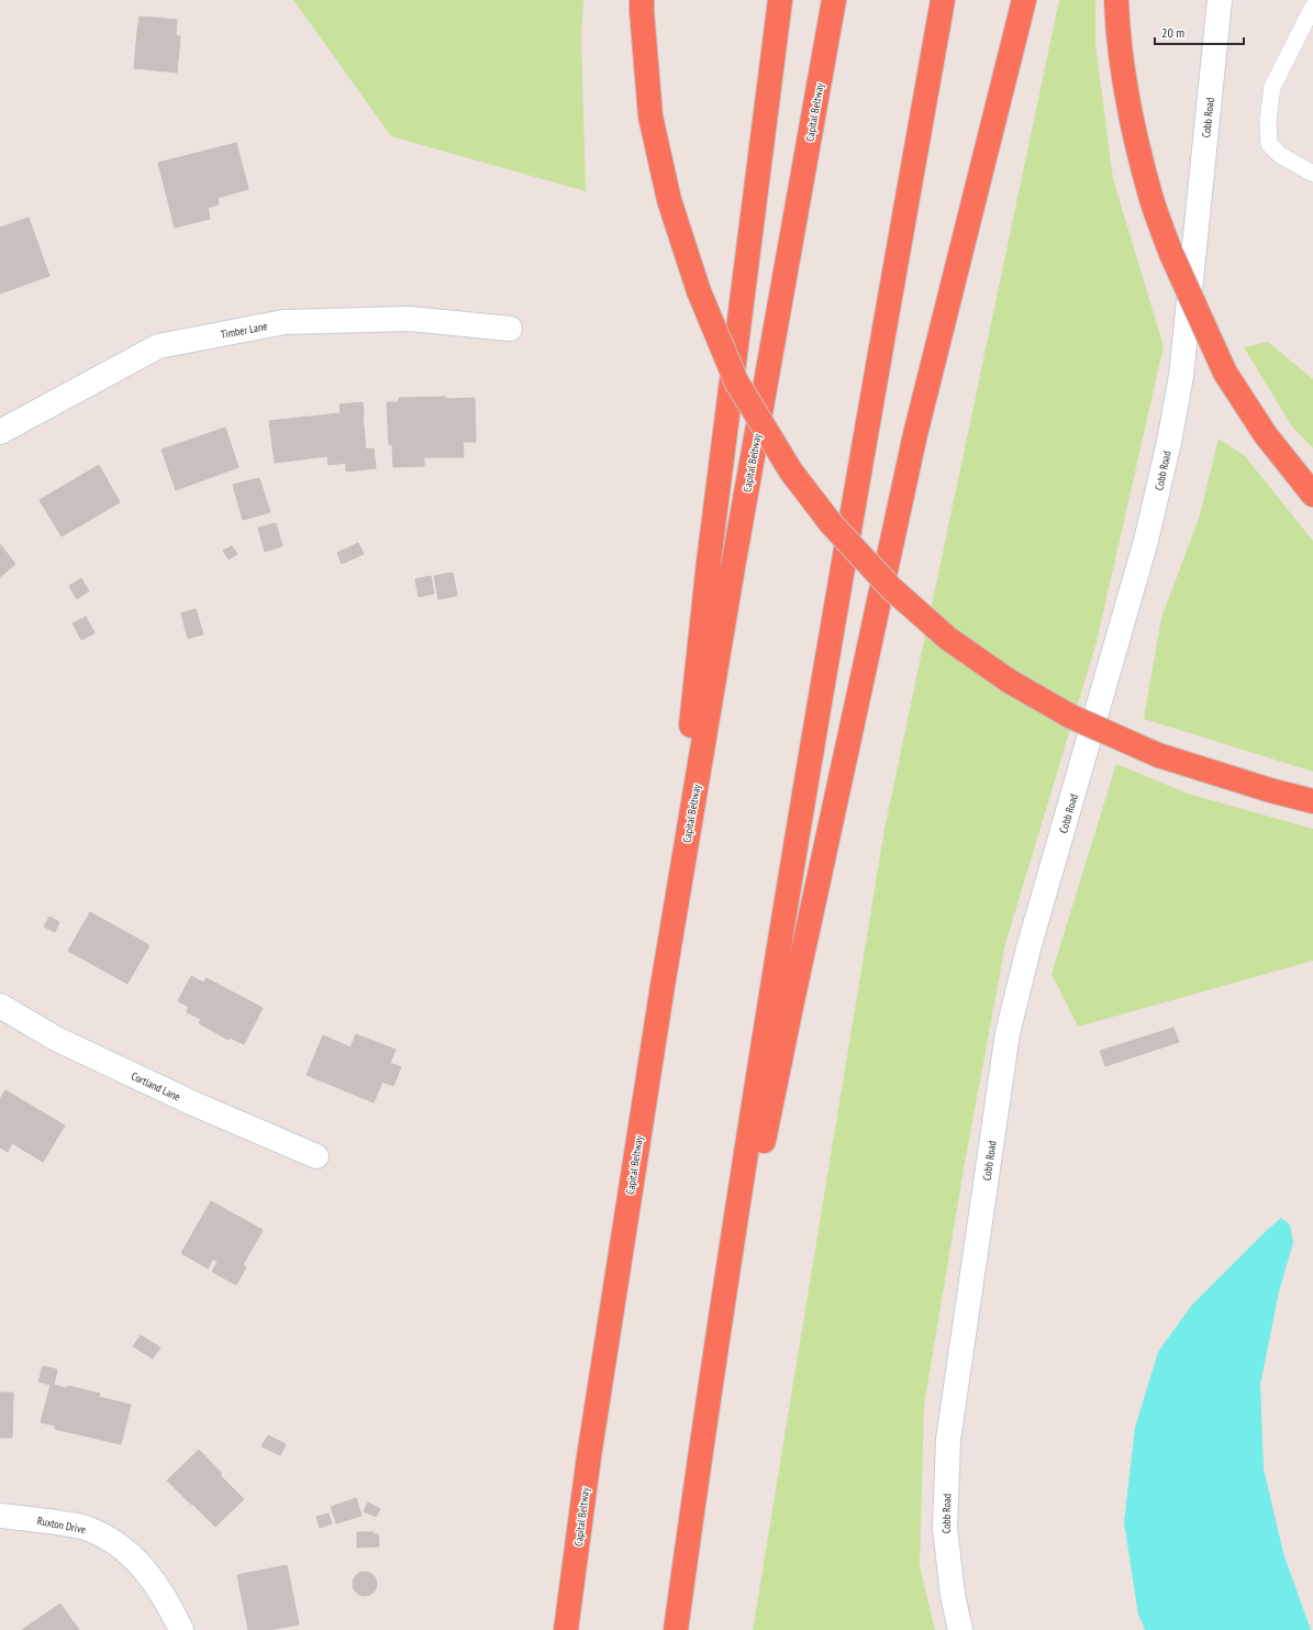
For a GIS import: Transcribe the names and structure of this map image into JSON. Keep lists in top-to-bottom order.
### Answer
{
  "streets": {
    "highway": ["Capital Beltway"],
    "street": [
      "Cobb Road",
      "Timber Lane",
      "Cortland Lane",
      "Ruxton Drive"
    ]
  },
  "scale_bar": "20 m"
}
